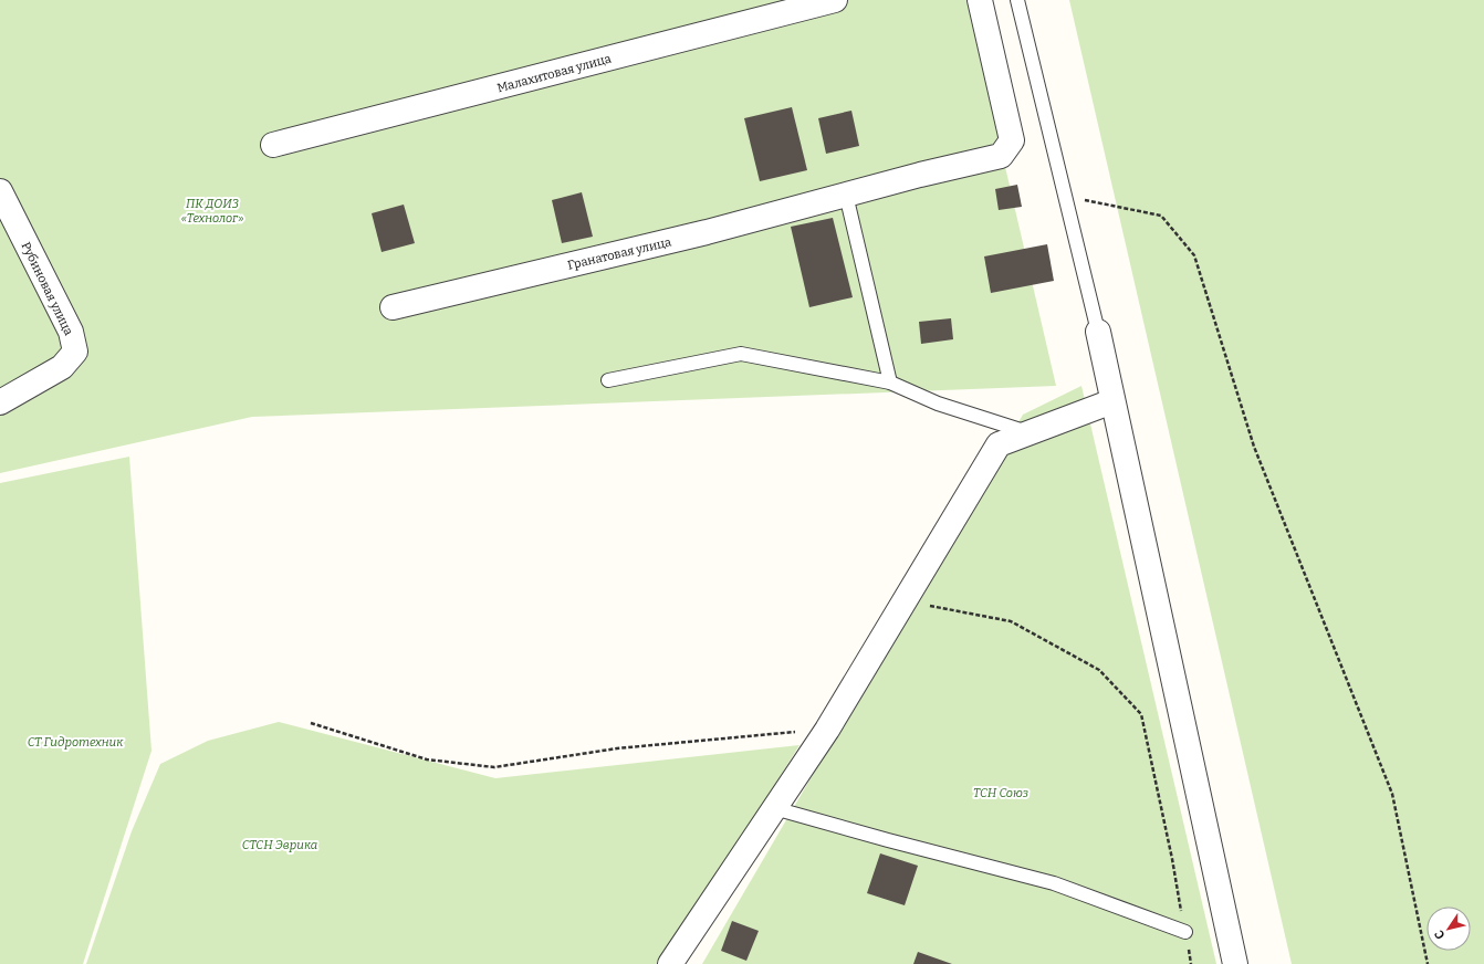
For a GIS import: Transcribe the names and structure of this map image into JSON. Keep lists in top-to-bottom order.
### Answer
{
  "streets": {
    "street": ["Малахитовая улица", "Гранатовая улица", "Рубиновая улица"]
  },
  "parks": [
    "ПК ДОИЗ «Технолог»",
    "СТ Гидротехник",
    "ТСН Союз",
    "СТСН Эврика"
  ],
  "north": "bottom left"
}
